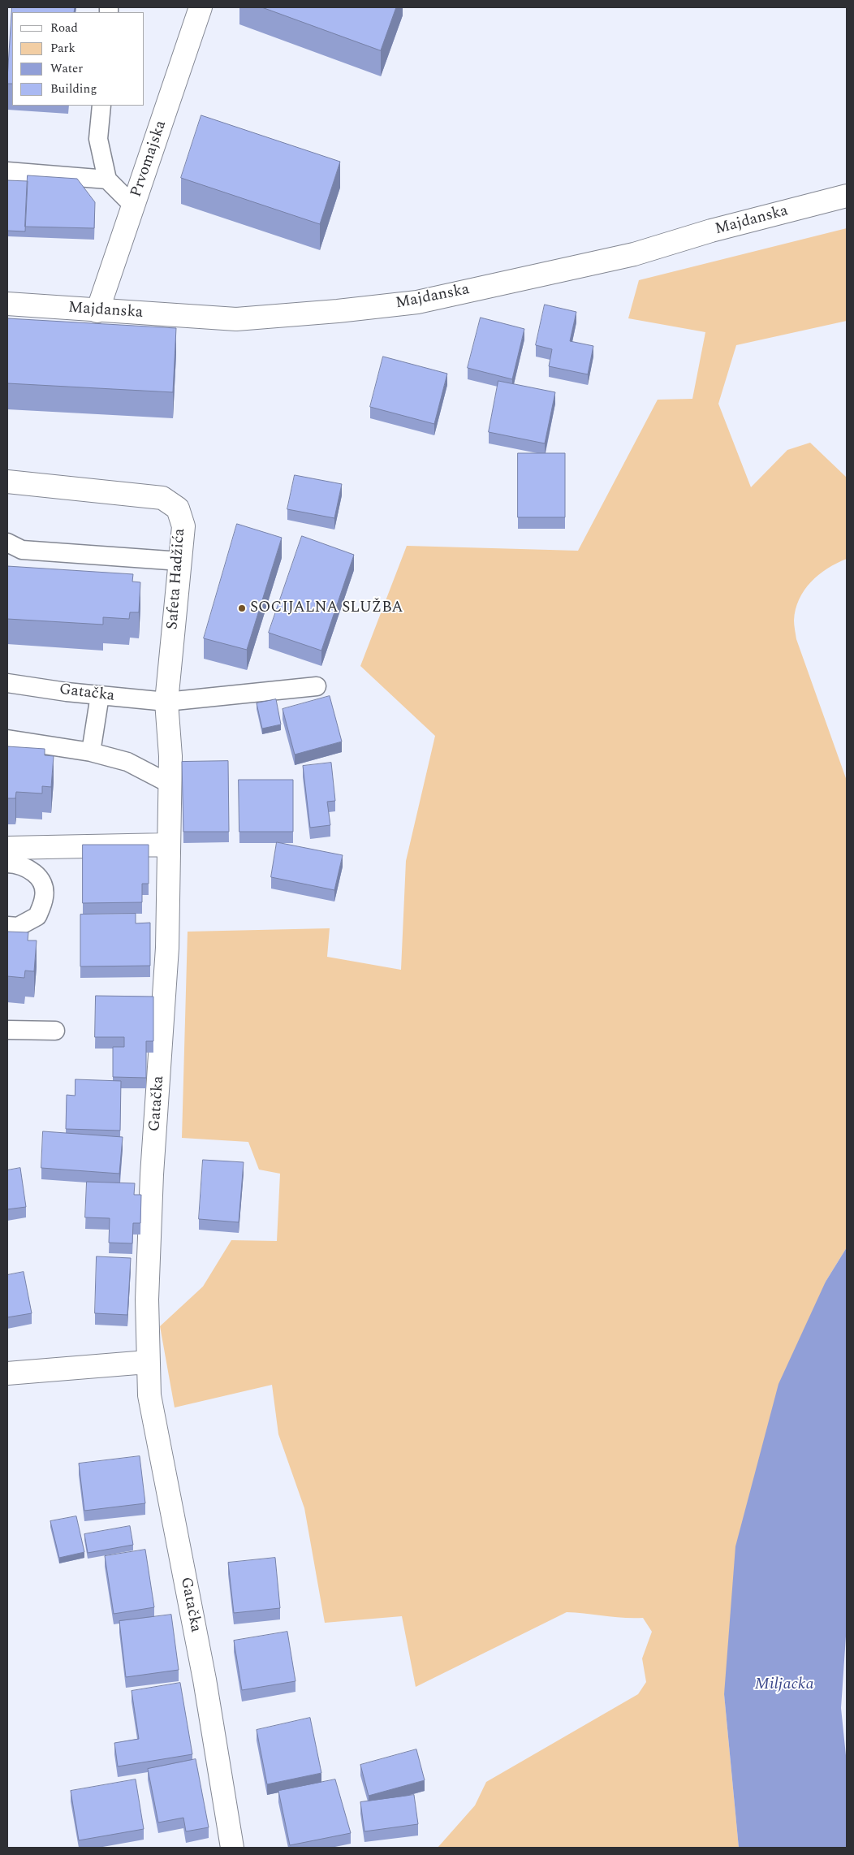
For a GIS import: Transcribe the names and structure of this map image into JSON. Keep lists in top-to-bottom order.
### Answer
{
  "streets": {
    "street": [
      "Prvomajska",
      "Majdanska",
      "Safeta Hadžića",
      "Gatačka"
    ]
  },
  "crossings": [
    ["Prvomajska", "Majdanska"],
    ["Safeta Hadžića", "Gatačka"]
  ],
  "water": ["Miljacka"],
  "places": ["SOCIJALNA SLUŽBA"],
  "legend": [
    "Road",
    "Park",
    "Water",
    "Building"
  ]
}
